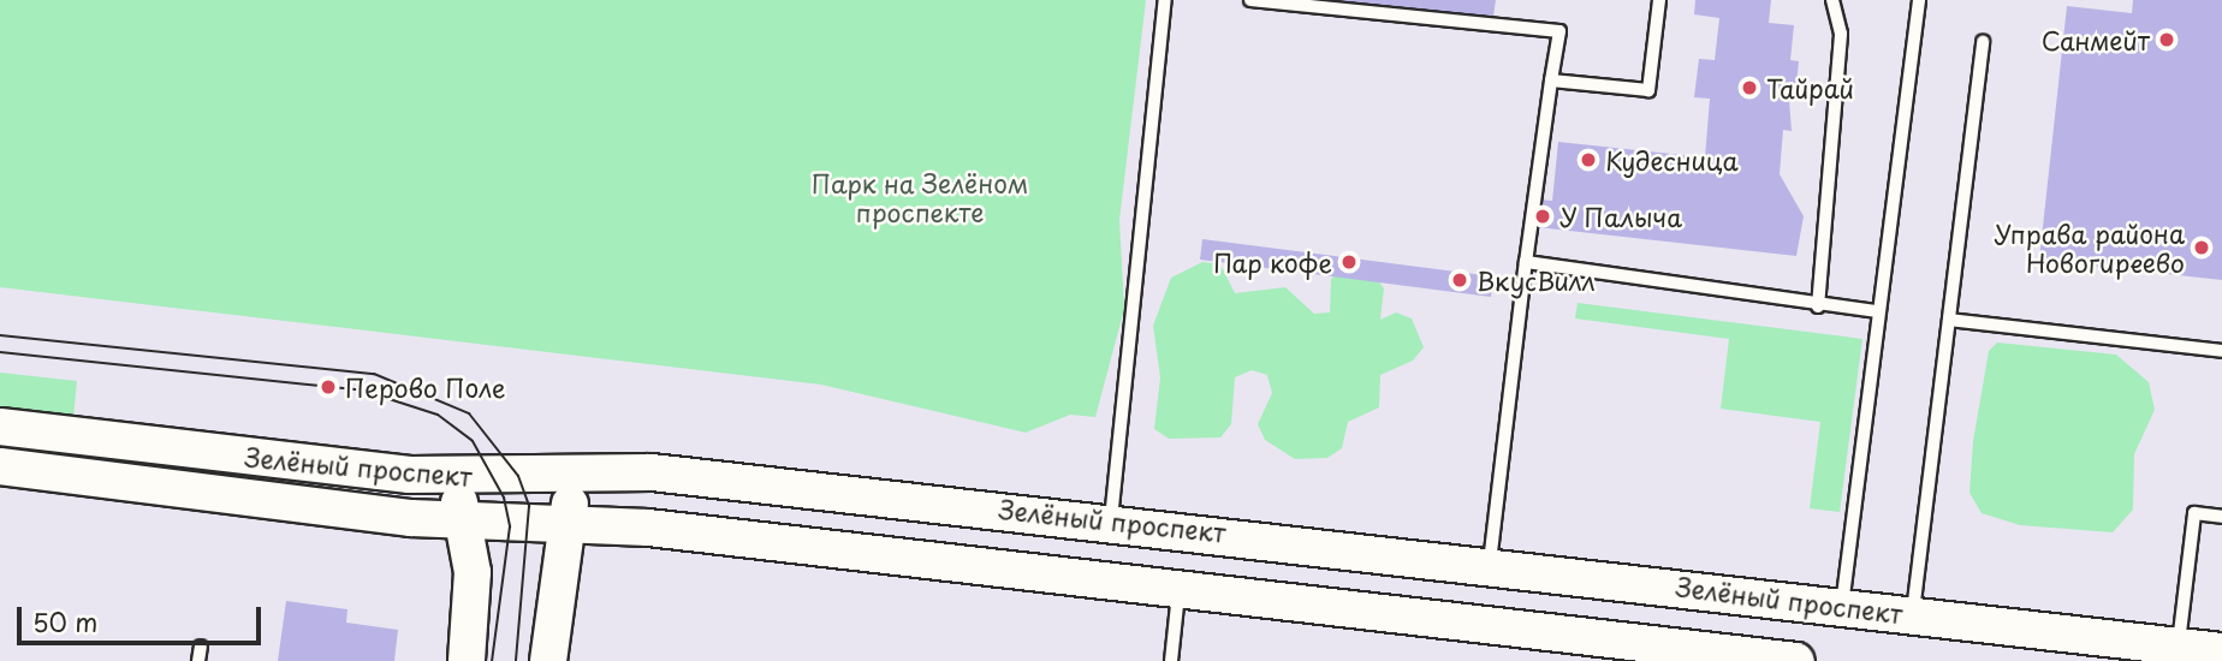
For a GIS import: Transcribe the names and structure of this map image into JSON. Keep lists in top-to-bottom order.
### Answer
{
  "streets": {
    "main road": ["Зелёный проспект"]
  },
  "parks": ["Парк на Зелёном проспекте"],
  "places": [
    "Санмейт",
    "Тайрай",
    "Кудесница",
    "У Палыча",
    "Управа района Новогиреево",
    "Пар кофе",
    "ВкусВилл",
    "Перово Поле"
  ],
  "scale_bar": "50 m"
}
